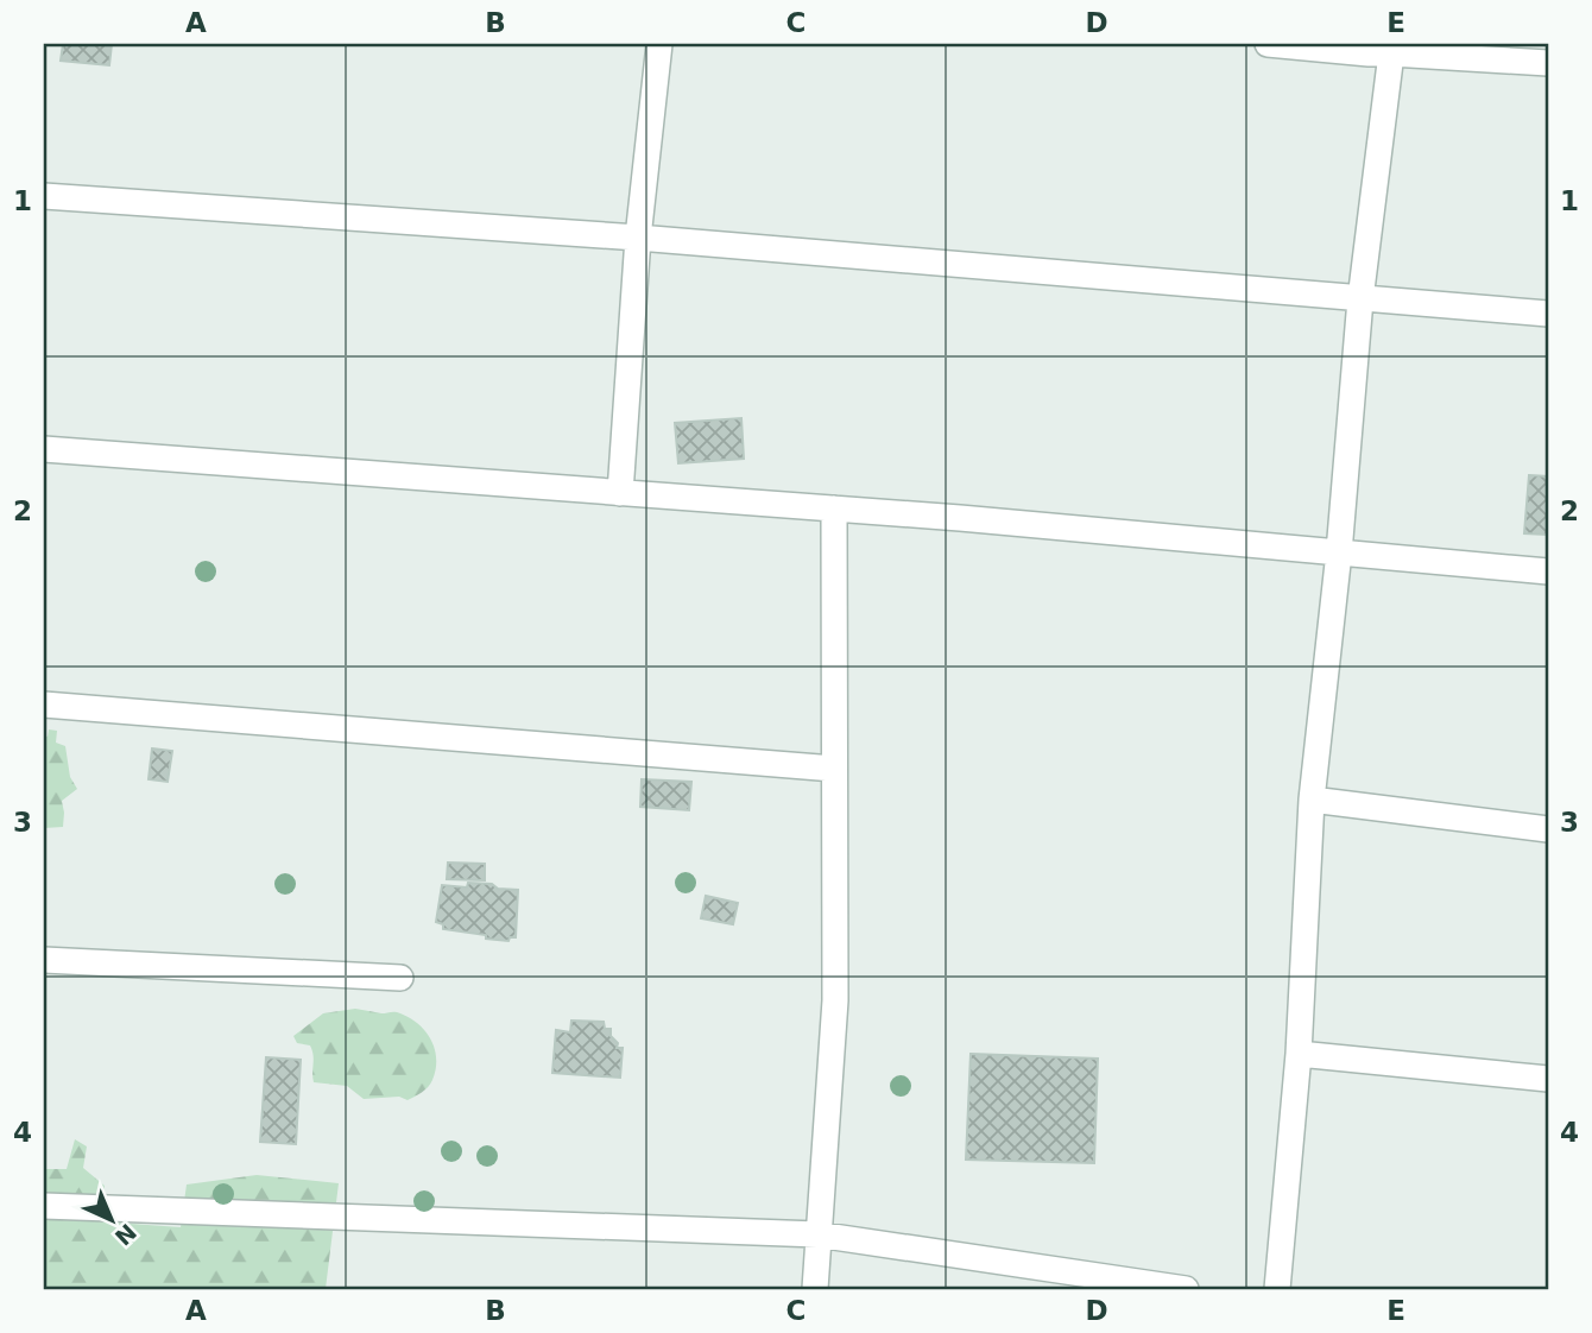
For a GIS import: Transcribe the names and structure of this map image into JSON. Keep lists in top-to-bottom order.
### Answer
{
  "north": "bottom right",
  "grid": {
    "columns": [
      "A",
      "B",
      "C",
      "D",
      "E"
    ],
    "rows": [
      "1",
      "2",
      "3",
      "4"
    ]
  }
}
